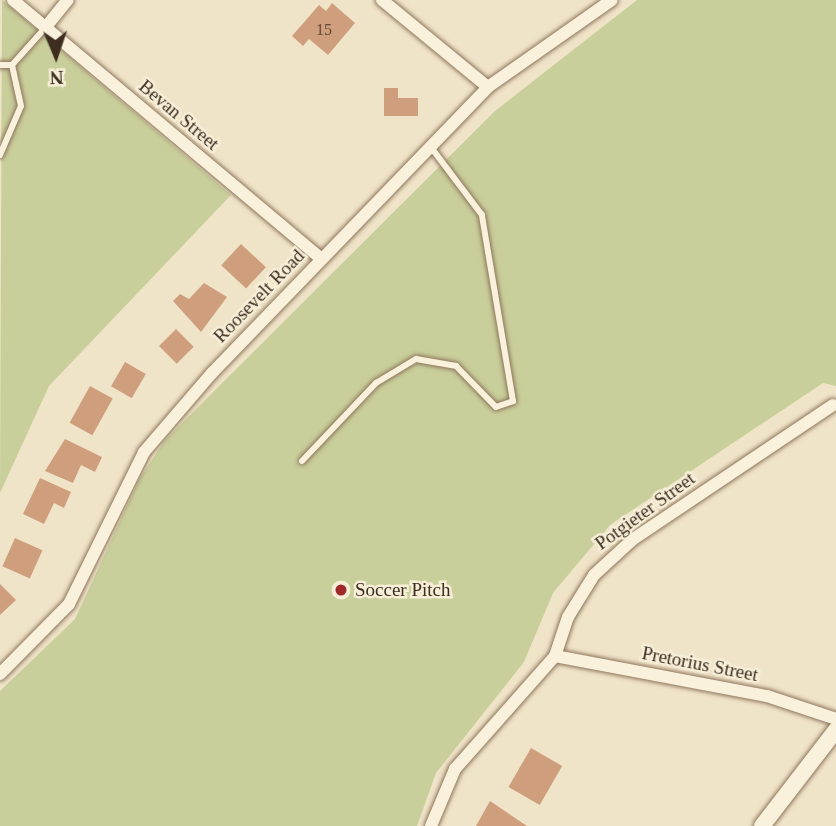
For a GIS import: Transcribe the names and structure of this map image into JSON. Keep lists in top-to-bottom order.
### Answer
{
  "streets": {
    "street": [
      "Bevan Street",
      "Roosevelt Road",
      "Potgieter Street",
      "Pretorius Street"
    ]
  },
  "crossings": [
    ["Bevan Street", "Roosevelt Road"],
    ["Potgieter Street", "Pretorius Street"]
  ],
  "places": ["Soccer Pitch"],
  "house_numbers": ["15"],
  "north": "bottom"
}
